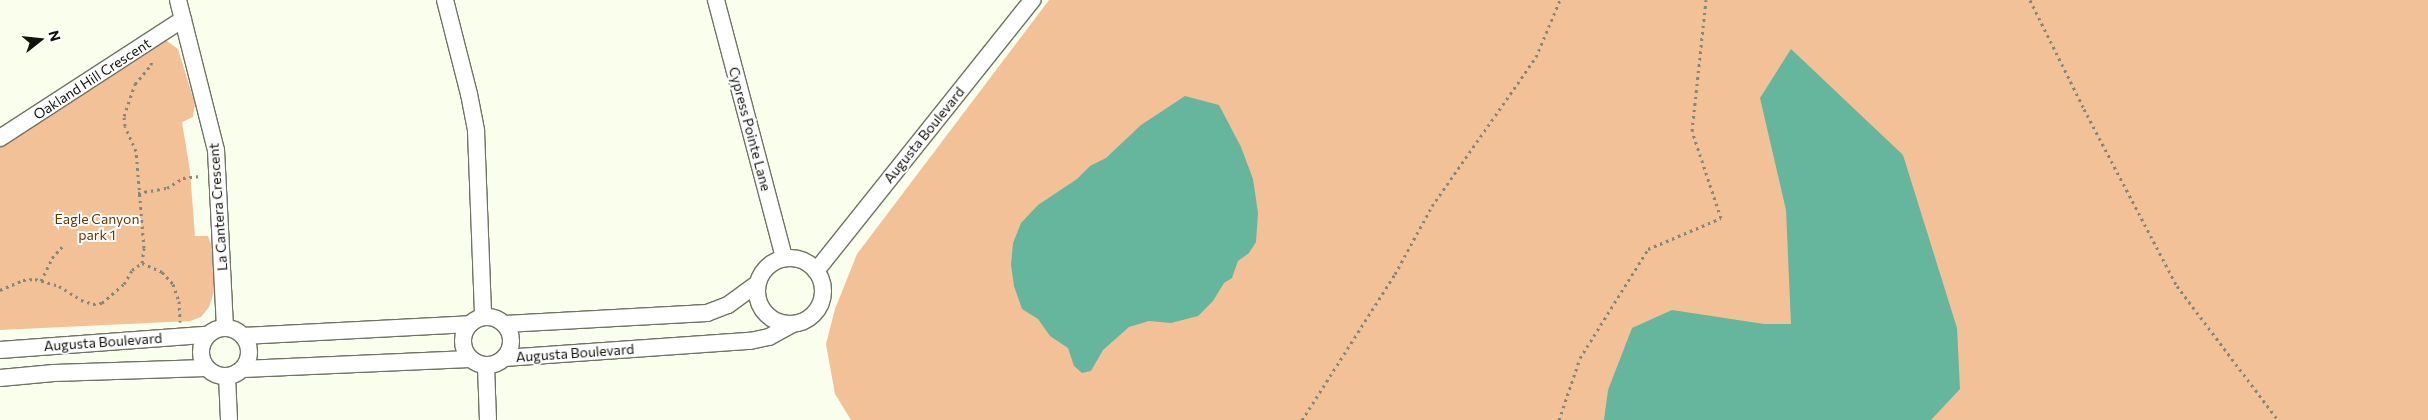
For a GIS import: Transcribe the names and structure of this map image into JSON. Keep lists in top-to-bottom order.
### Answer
{
  "streets": {
    "street": [
      "Oakland Hill Crescent",
      "Cypress Pointe Lane",
      "Augusta Boulevard",
      "La Cantera Crescent"
    ]
  },
  "crossings": [
    ["Oakland Hill Crescent", "La Cantera Crescent"],
    ["Cypress Pointe Lane", "Augusta Boulevard"],
    ["Augusta Boulevard", "La Cantera Crescent"]
  ],
  "parks": ["Eagle Canyon park 1"],
  "north": "right"
}
